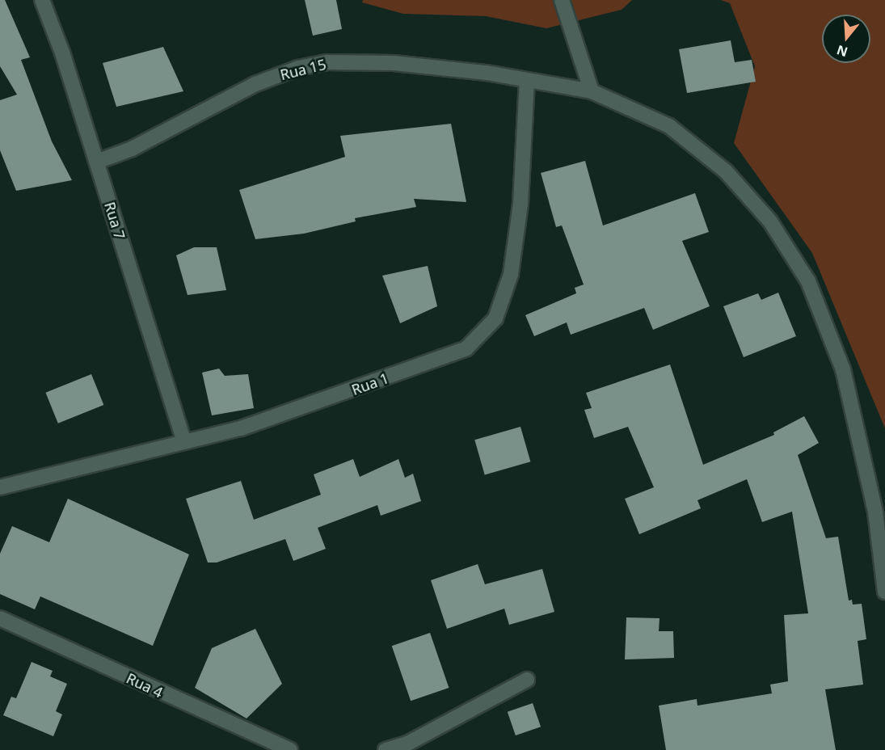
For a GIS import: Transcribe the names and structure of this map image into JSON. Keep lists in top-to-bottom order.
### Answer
{
  "streets": {
    "street": [
      "Rua 15",
      "Rua 7",
      "Rua 1",
      "Rua 4"
    ]
  },
  "crossings": [
    ["Rua 15", "Rua 7"],
    ["Rua 15", "Rua 1"],
    ["Rua 7", "Rua 1"]
  ],
  "north": "bottom"
}
